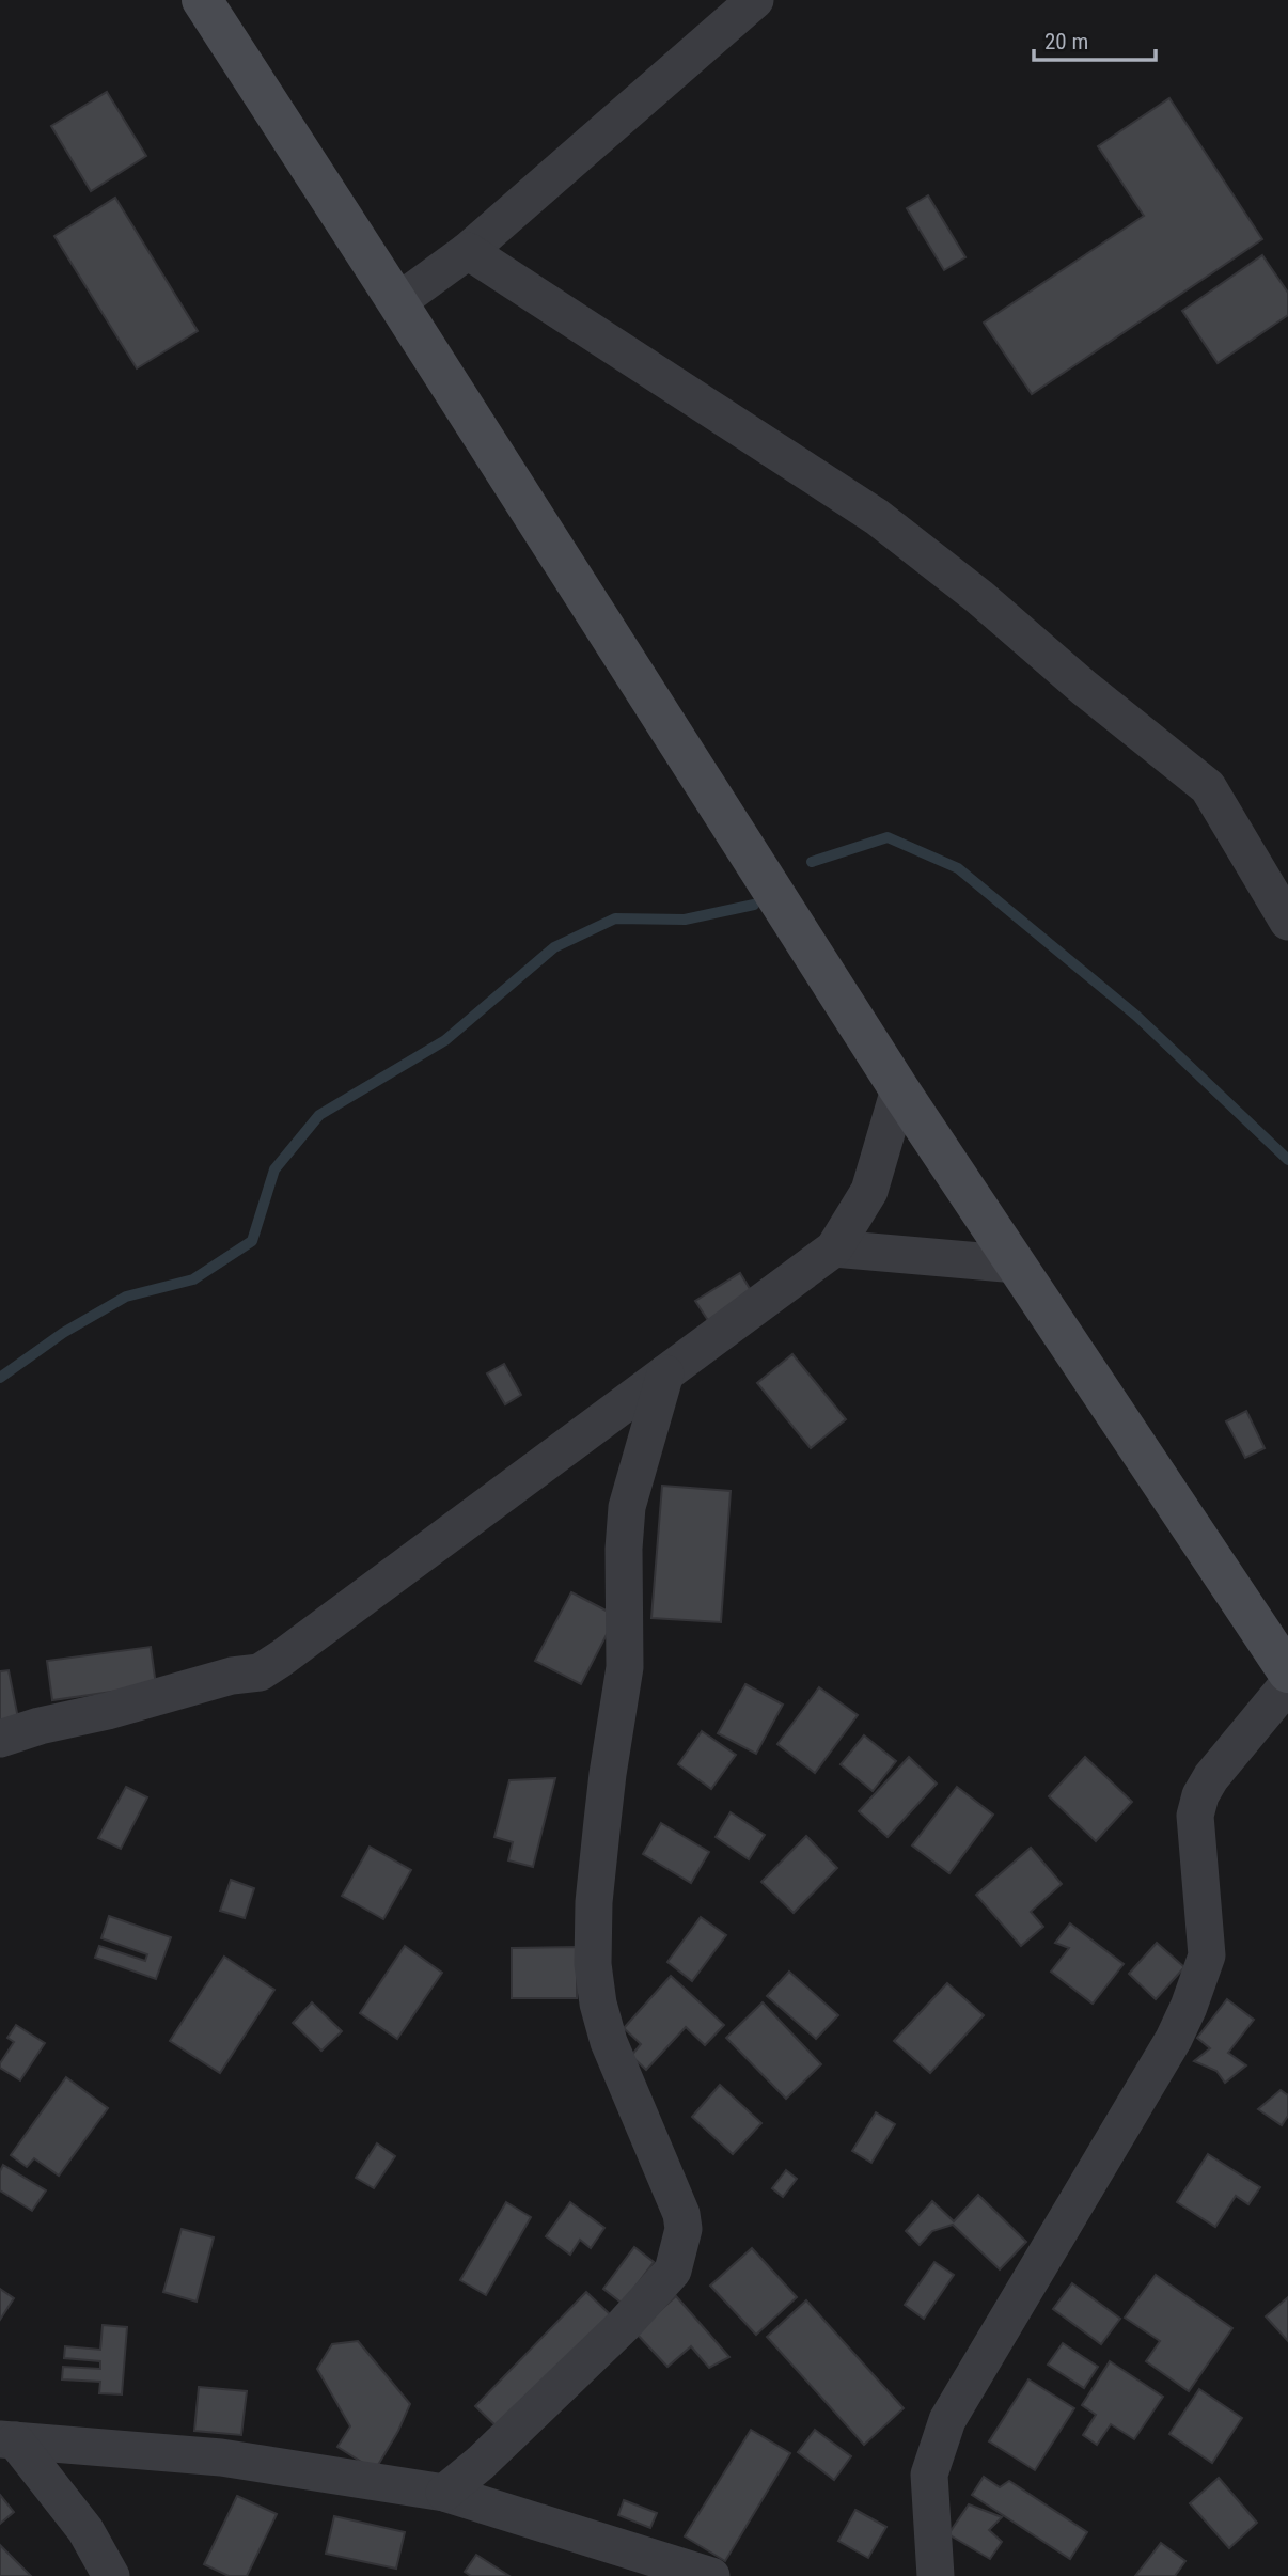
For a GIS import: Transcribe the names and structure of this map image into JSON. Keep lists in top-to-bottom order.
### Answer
{
  "scale_bar": "20 m"
}
